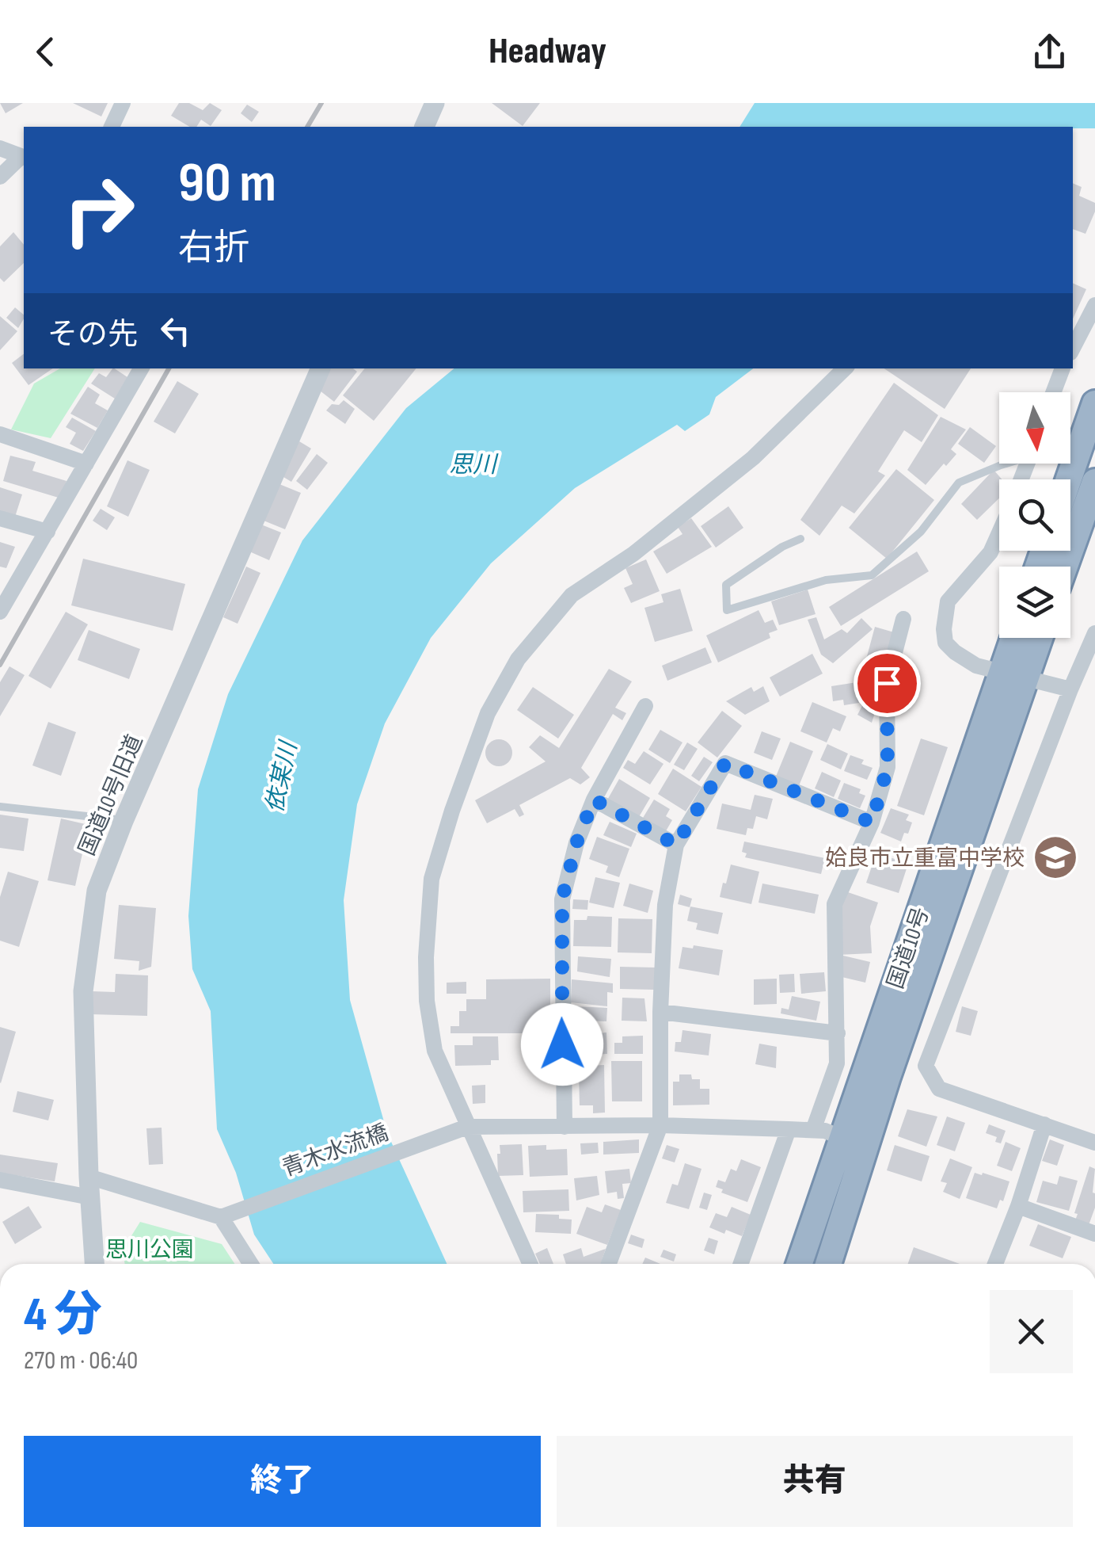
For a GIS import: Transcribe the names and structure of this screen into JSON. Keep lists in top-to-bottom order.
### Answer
{
  "streets": {
    "highway": ["国道10号"],
    "street": ["国道10号旧道", "青木水流橋"]
  },
  "water": ["思川", "依某川"],
  "parks": ["思川公園"],
  "places": {
    "school or university": ["姶良市立重富中学校"]
  },
  "north": "bottom",
  "page": {
    "header": "Headway",
    "turn": ["90 m", "右折"],
    "then": "その先",
    "heading": ["4 分", "270 m · 06:40"],
    "buttons": ["終了", "共有"]
  }
}
